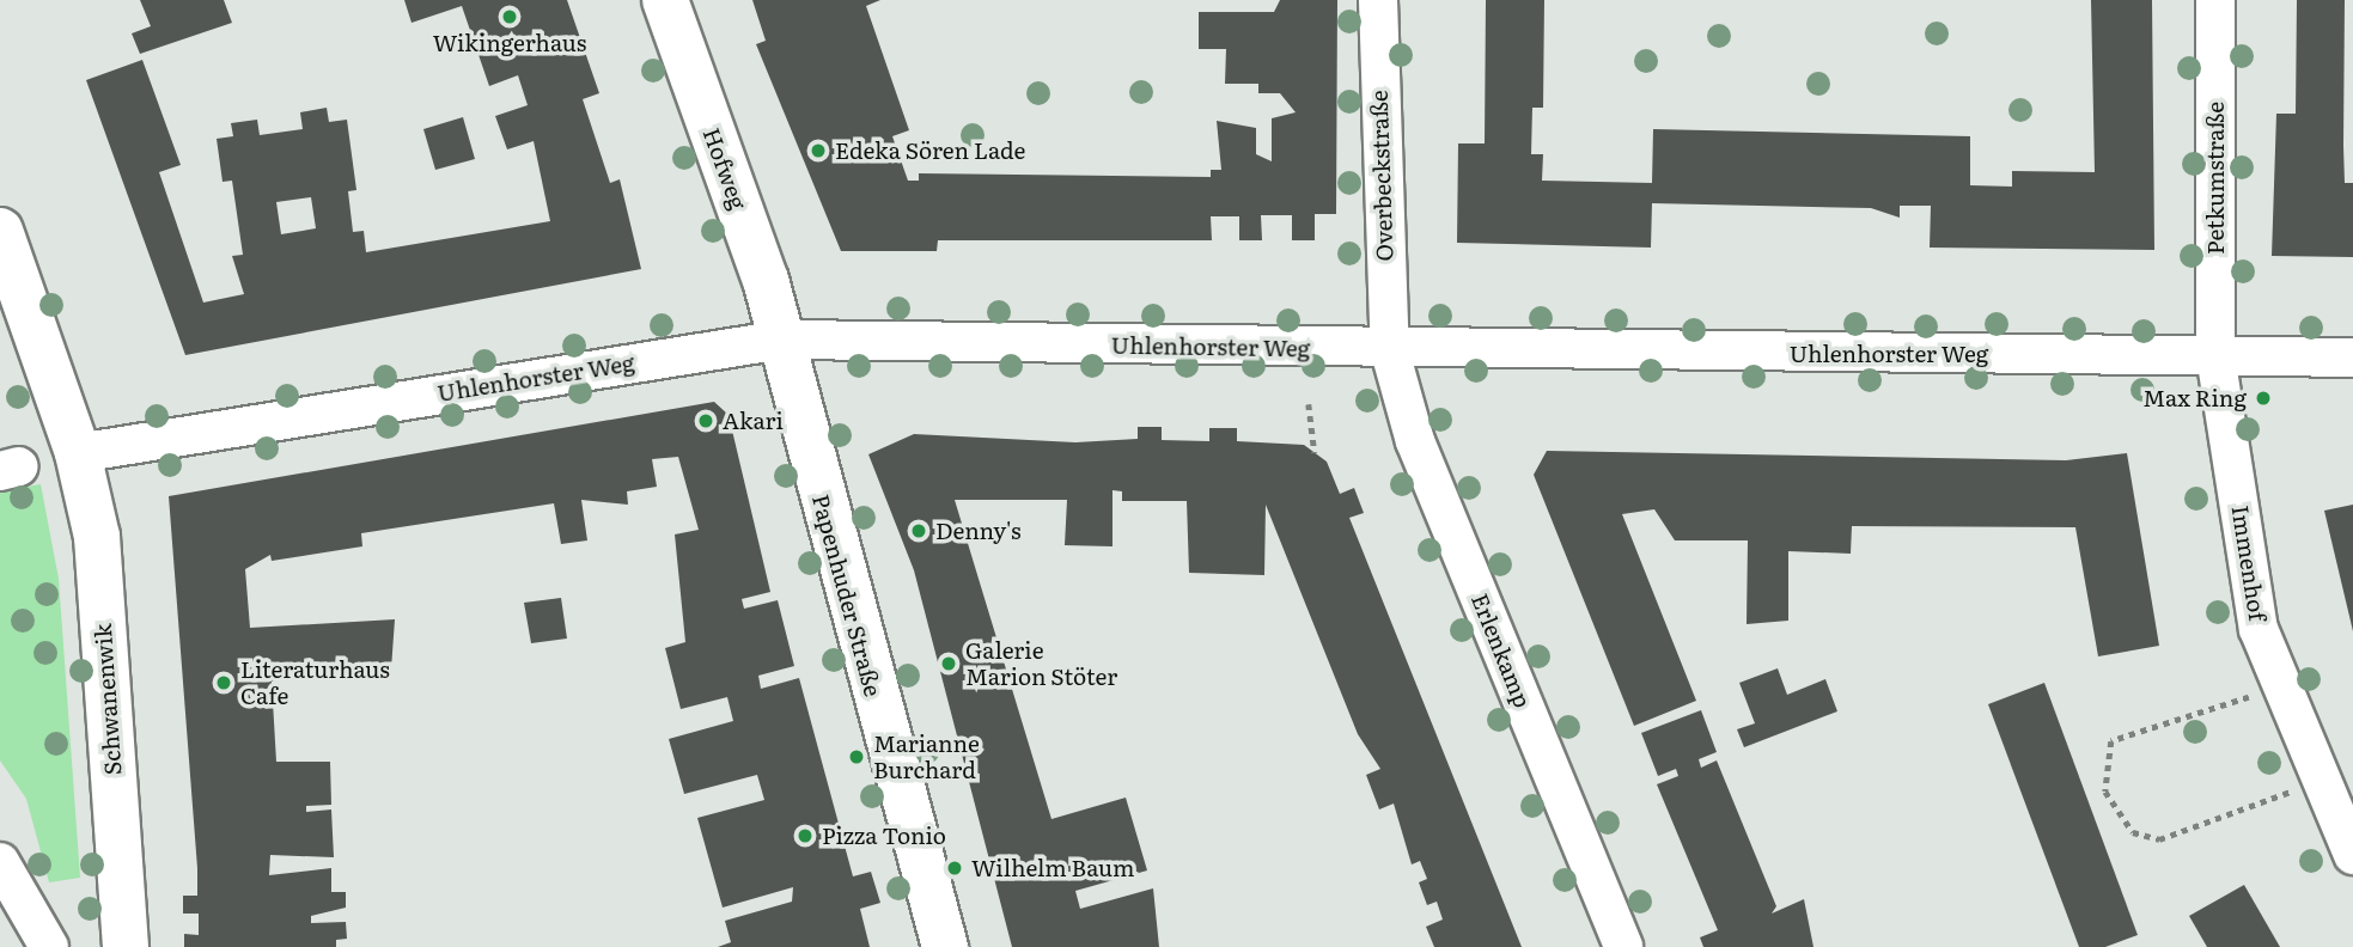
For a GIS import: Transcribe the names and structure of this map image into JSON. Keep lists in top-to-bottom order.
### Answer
{
  "streets": {
    "street": [
      "Hofweg",
      "Overbeckstraße",
      "Petkumstraße",
      "Uhlenhorster Weg",
      "Immenhof",
      "Papenhuder Straße",
      "Erlenkamp",
      "Schwanenwik"
    ]
  },
  "crossings": [
    ["Hofweg", "Uhlenhorster Weg"],
    ["Hofweg", "Papenhuder Straße"],
    ["Overbeckstraße", "Uhlenhorster Weg"],
    ["Overbeckstraße", "Erlenkamp"],
    ["Petkumstraße", "Uhlenhorster Weg"],
    ["Petkumstraße", "Immenhof"],
    ["Uhlenhorster Weg", "Immenhof"],
    ["Uhlenhorster Weg", "Papenhuder Straße"],
    ["Uhlenhorster Weg", "Erlenkamp"],
    ["Uhlenhorster Weg", "Schwanenwik"]
  ],
  "places": [
    "Wikingerhaus",
    "Edeka Sören Lade",
    "Max Ring",
    "Akari",
    "Denny's",
    "Galerie Marion Stöter",
    "Literaturhaus Cafe",
    "Marianne Burchard",
    "Pizza Tonio",
    "Wilhelm Baum"
  ]
}
